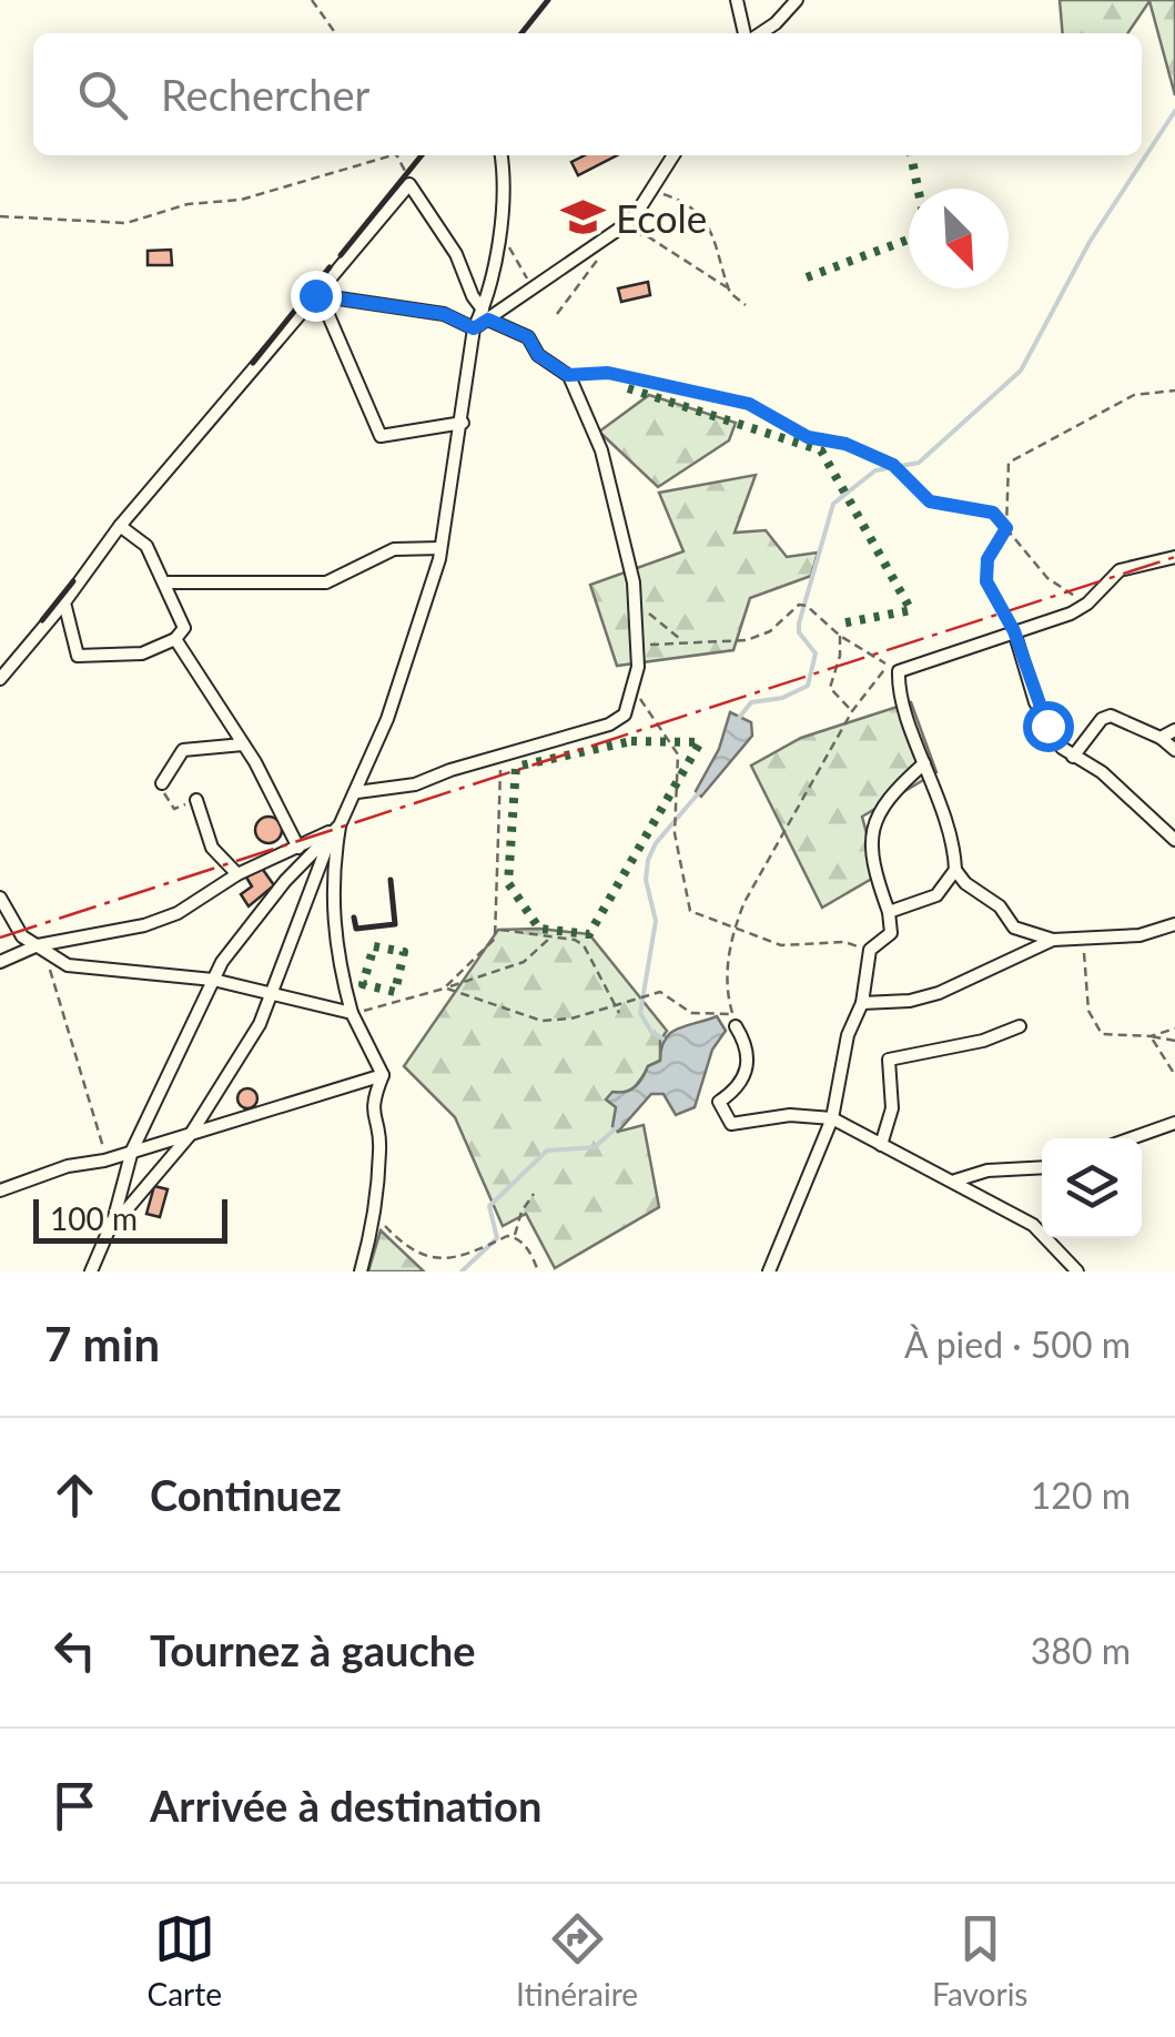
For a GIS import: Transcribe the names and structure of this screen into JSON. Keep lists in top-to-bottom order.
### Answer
{
  "places": {
    "school or university": ["Ecole"]
  },
  "scale_bar": "100 m",
  "north": "bottom right",
  "page": {
    "search": "Rechercher",
    "scale": "100 m",
    "heading": ["7 min", "À pied · 500 m"],
    "list": [
      ["Continuez", "120 m"],
      ["Tournez à gauche", "380 m"],
      "Arrivée à destination"
    ],
    "nav": ["Carte", "Itinéraire", "Favoris"]
  }
}
